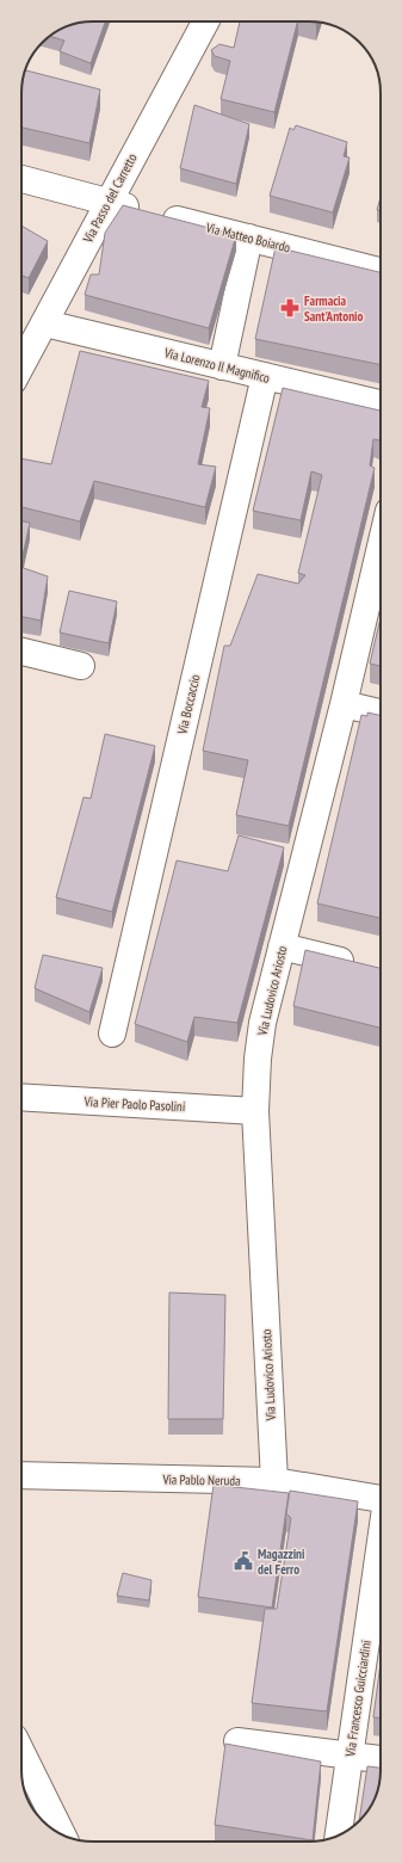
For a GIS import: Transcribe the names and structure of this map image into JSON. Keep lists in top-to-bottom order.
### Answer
{
  "streets": {
    "street": [
      "Via Passo del Carretto",
      "Via Matteo Boiardo",
      "Via Lorenzo Il Magnifico",
      "Via Boccaccio",
      "Via Ludovico Ariosto",
      "Via Pier Paolo Pasolini",
      "Via Pablo Neruda",
      "Via Francesco Guicciardini"
    ]
  },
  "crossings": [
    ["Via Passo del Carretto", "Via Matteo Boiardo"],
    ["Via Passo del Carretto", "Via Lorenzo Il Magnifico"],
    ["Via Lorenzo Il Magnifico", "Via Boccaccio"],
    ["Via Ludovico Ariosto", "Via Pier Paolo Pasolini"],
    ["Via Ludovico Ariosto", "Via Pablo Neruda"]
  ],
  "places": {
    "pharmacy": ["Farmacia Sant'Antonio"],
    "public building": ["Magazzini del Ferro"]
  }
}
